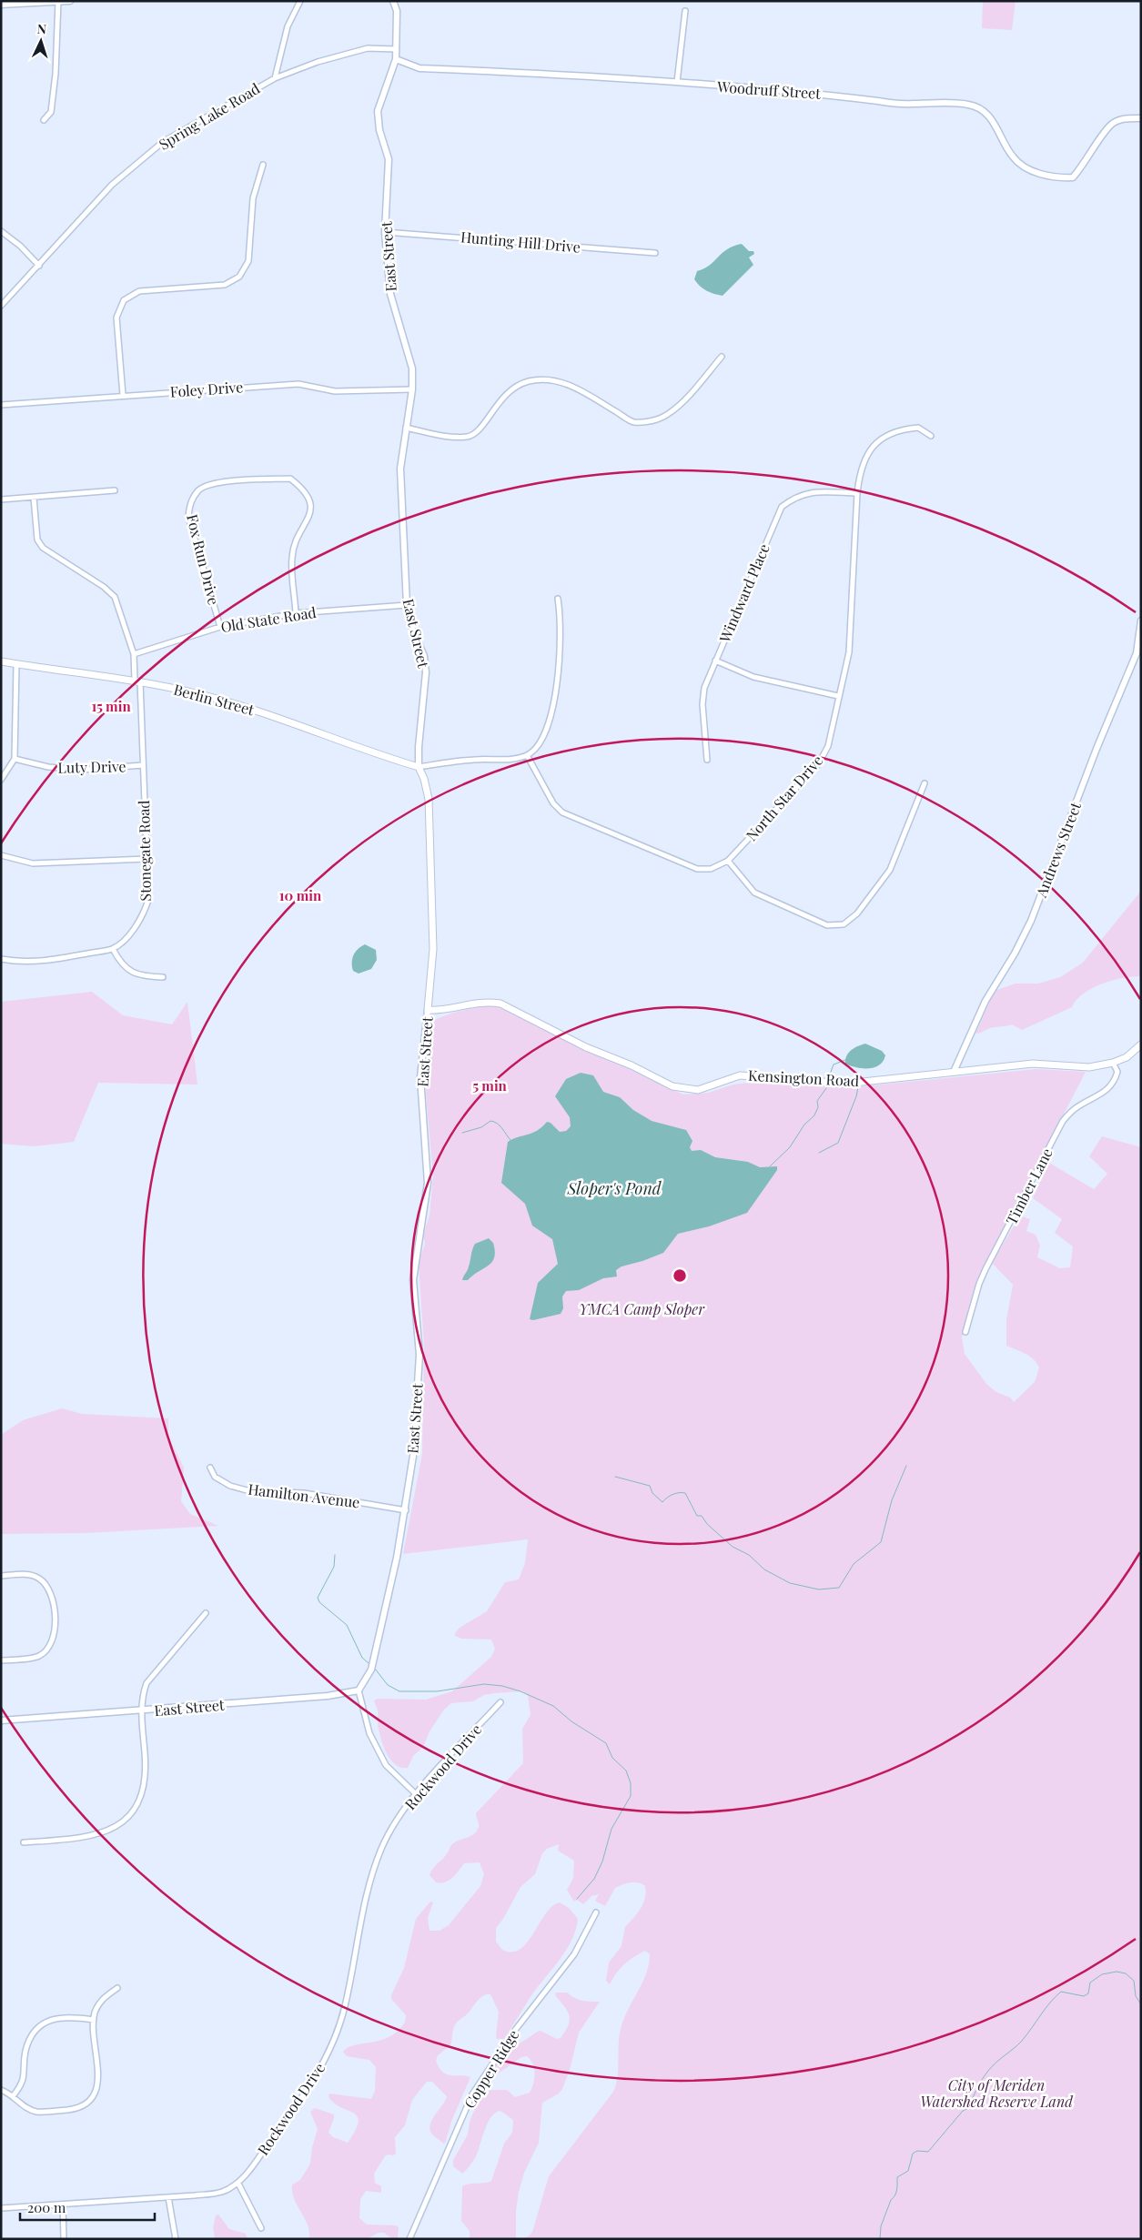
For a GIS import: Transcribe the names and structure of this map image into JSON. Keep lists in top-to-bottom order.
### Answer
{
  "streets": {
    "main road": ["East Street", "Berlin Street", "Kensington Road"],
    "street": [
      "Woodruff Street",
      "Spring Lake Road",
      "Hunting Hill Drive",
      "Foley Drive",
      "Fox Run Drive",
      "Windward Place",
      "Old State Road",
      "Luty Drive",
      "North Star Drive",
      "Andrews Street",
      "Stonegate Road",
      "Timber Lane",
      "Hamilton Avenue",
      "Rockwood Drive",
      "Copper Ridge"
    ]
  },
  "crossings": [
    ["Woodruff Street", "East Street"],
    ["Hunting Hill Drive", "East Street"],
    ["East Street", "Foley Drive"],
    ["East Street", "Old State Road"],
    ["East Street", "Berlin Street"],
    ["East Street", "Kensington Road"],
    ["East Street", "Hamilton Avenue"],
    ["Fox Run Drive", "Old State Road"],
    ["Windward Place", "North Star Drive"],
    ["Old State Road", "Stonegate Road"],
    ["Berlin Street", "Stonegate Road"],
    ["Luty Drive", "Stonegate Road"],
    ["Andrews Street", "Kensington Road"],
    ["Kensington Road", "Timber Lane"]
  ],
  "water": ["Sloper's Pond"],
  "parks": ["YMCA Camp Sloper", "City of Meriden Watershed Reserve Land"],
  "scale_bar": "200 m",
  "north": "top",
  "rings": ["15 min", "10 min", "5 min"]
}
